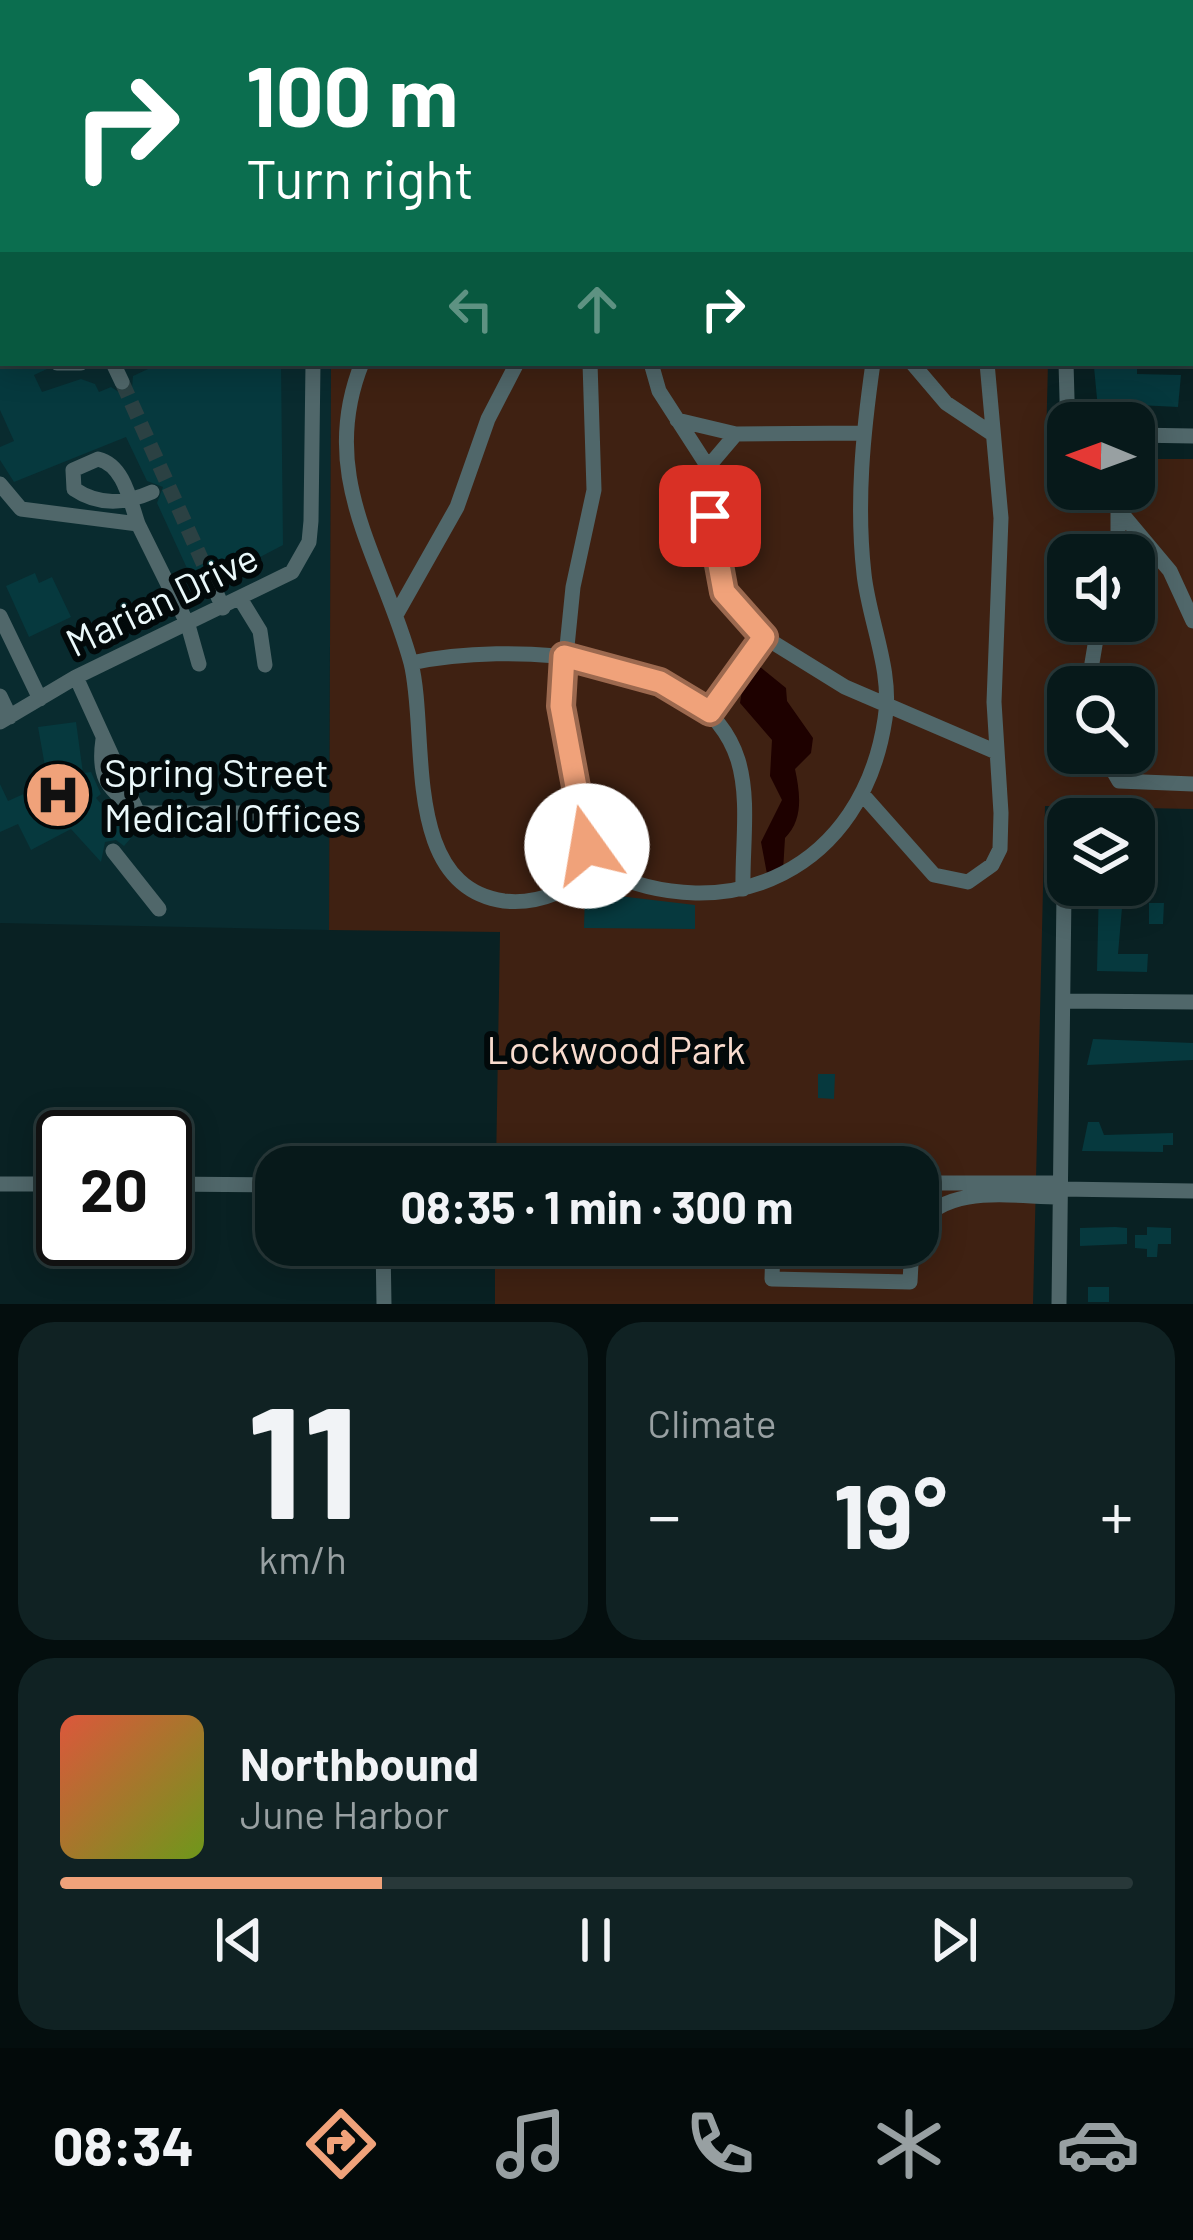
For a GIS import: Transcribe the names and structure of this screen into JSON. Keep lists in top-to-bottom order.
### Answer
{
  "streets": {
    "street": ["Marian Drive"]
  },
  "parks": ["Lockwood Park"],
  "places": {
    "hospital": ["Spring Street Medical Offices"]
  },
  "north": "left",
  "page": {
    "turn": ["100 m", "Turn right"],
    "limit": "20",
    "trip": "08:35 · 1 min · 300 m",
    "tile": [
      ["11", "km/h"],
      "Climate"
    ],
    "heat": ["−", "19°", "+"],
    "song": ["Northbound", "June Harbor"],
    "tabs": "08:34"
  }
}
